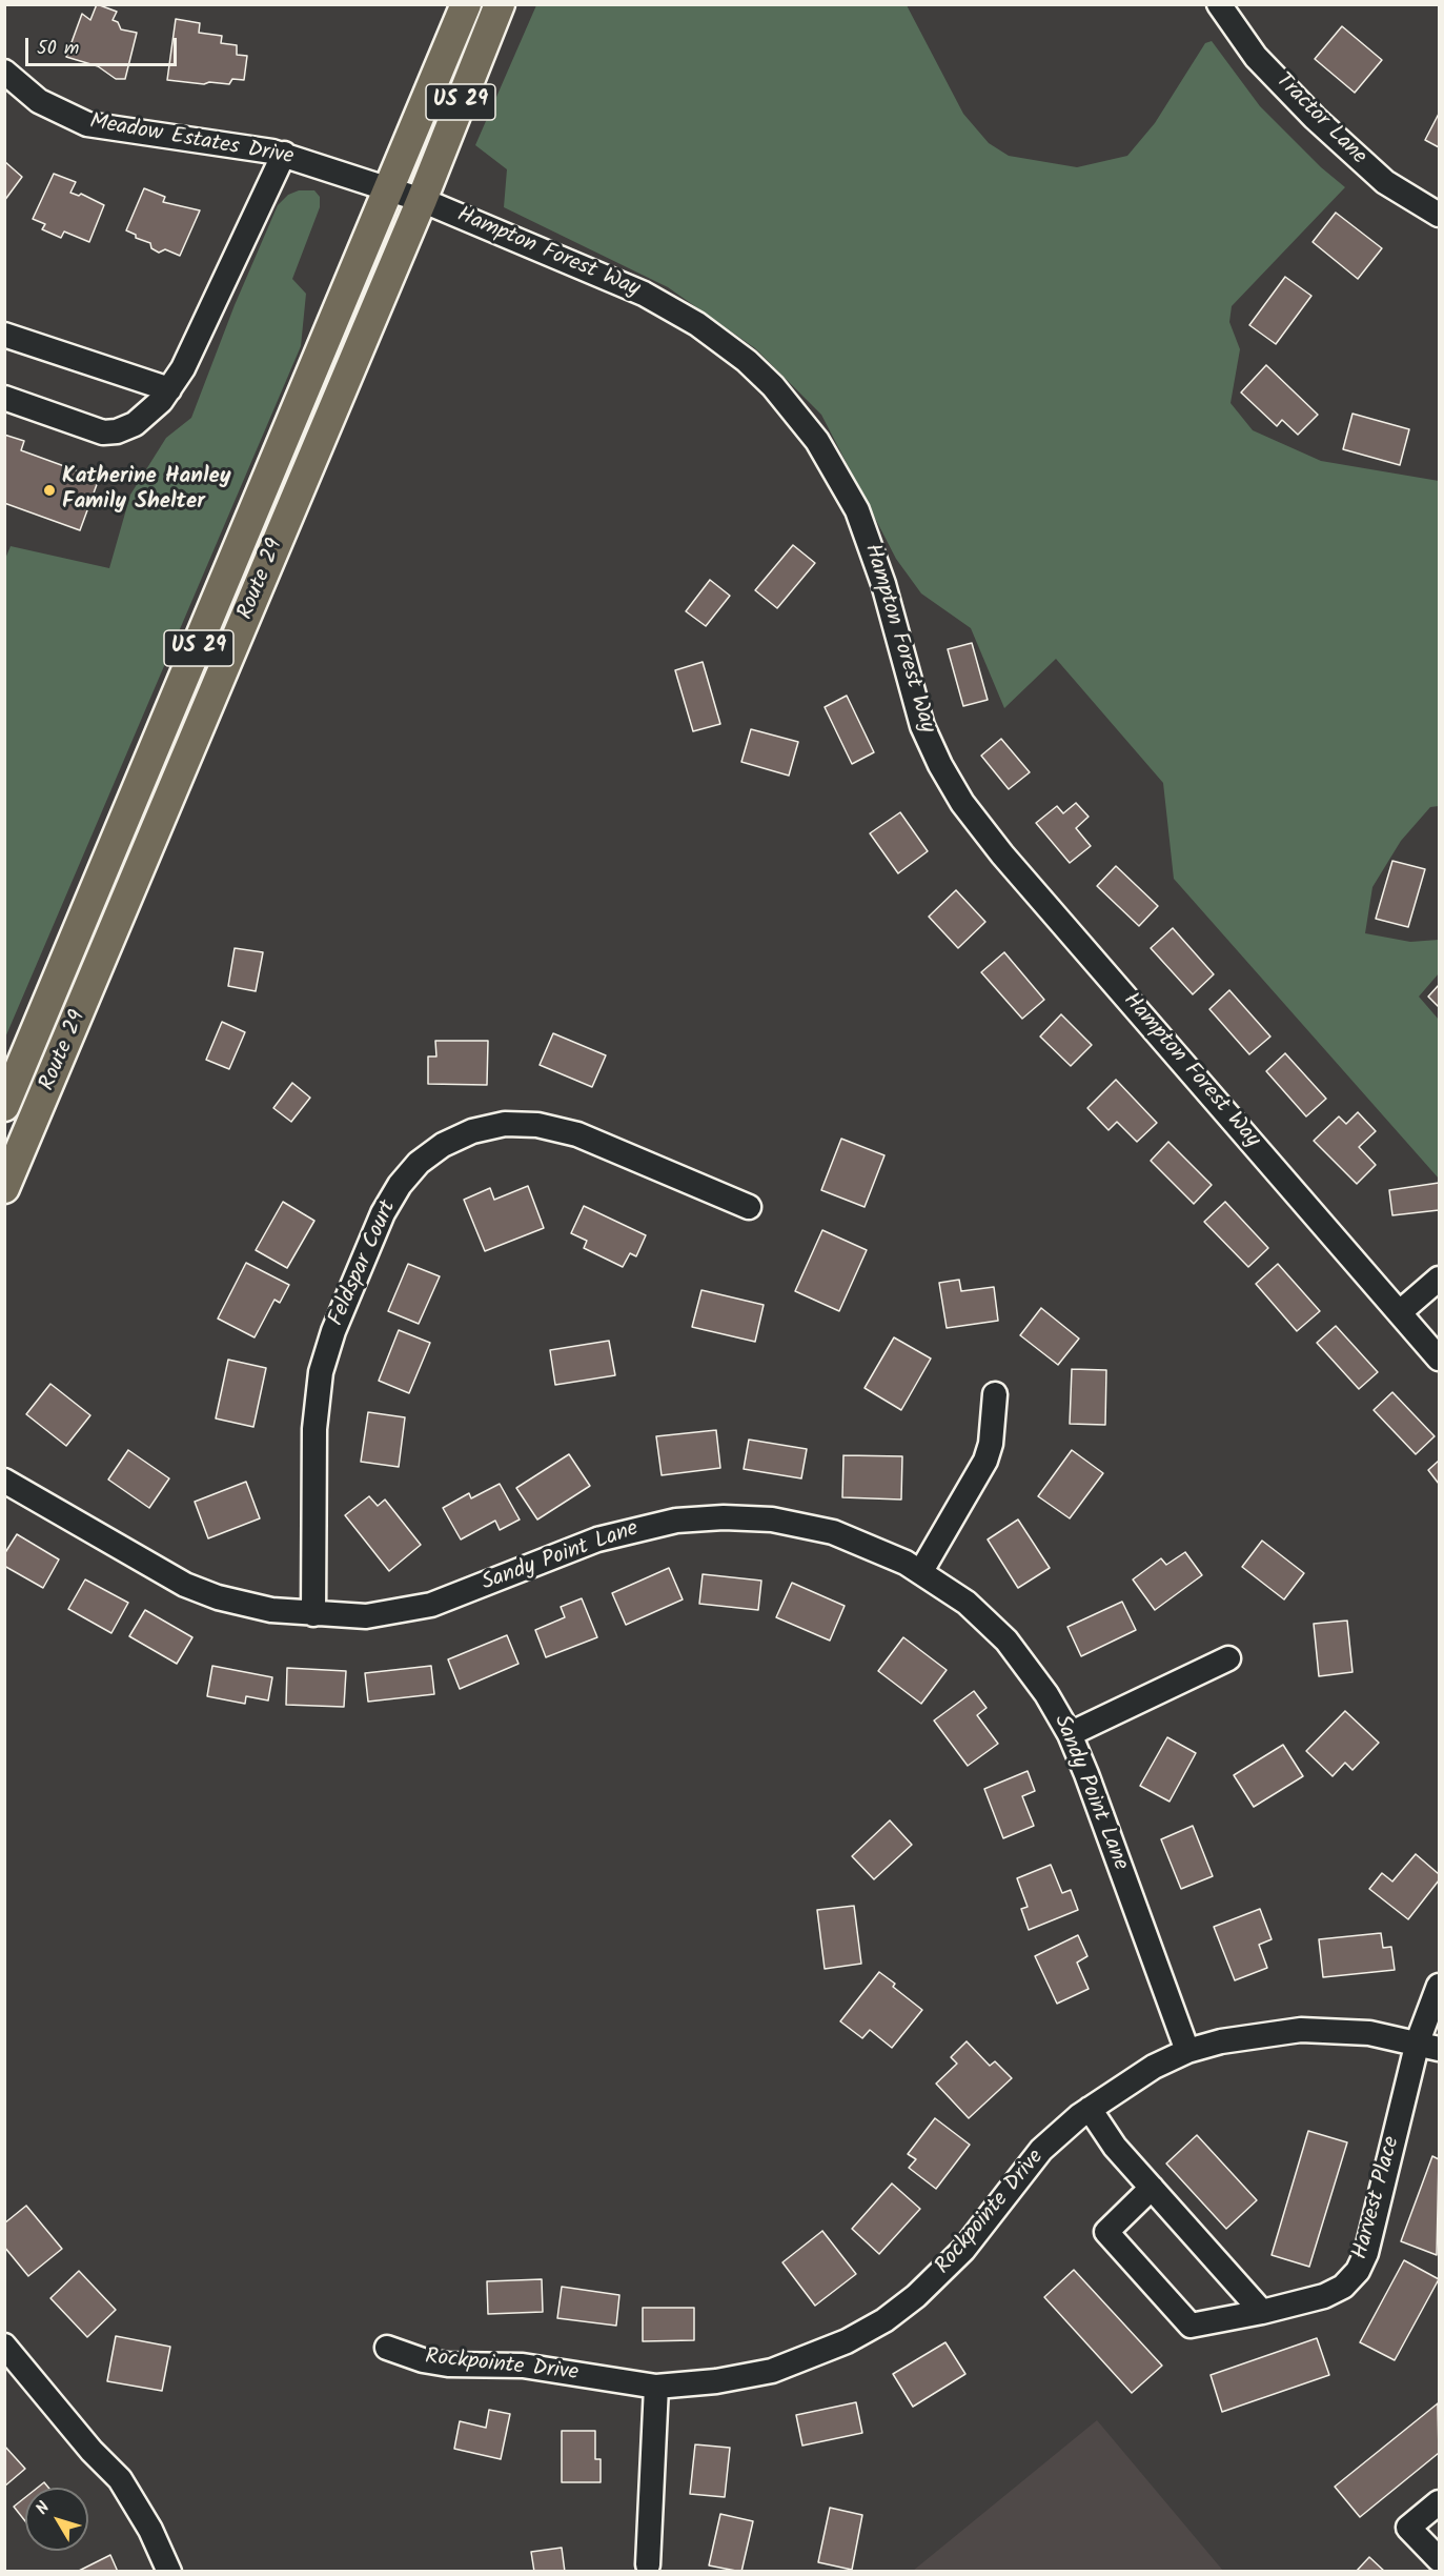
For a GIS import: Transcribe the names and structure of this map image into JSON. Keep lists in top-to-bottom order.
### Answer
{
  "streets": {
    "main road": ["US 29", "Route 29"],
    "street": [
      "Tractor Lane",
      "Meadow Estates Drive",
      "Hampton Forest Way",
      "Feldspar Court",
      "Sandy Point Lane",
      "Harvest Place",
      "Rockpointe Drive"
    ]
  },
  "crossings": [
    ["Meadow Estates Drive", "Hampton Forest Way"],
    ["Meadow Estates Drive", "Route 29"],
    ["Hampton Forest Way", "Route 29"],
    ["Feldspar Court", "Sandy Point Lane"],
    ["Sandy Point Lane", "Rockpointe Drive"],
    ["Harvest Place", "Rockpointe Drive"]
  ],
  "places": ["Katherine Hanley Family Shelter"],
  "scale_bar": "50 m",
  "north": "top left"
}
